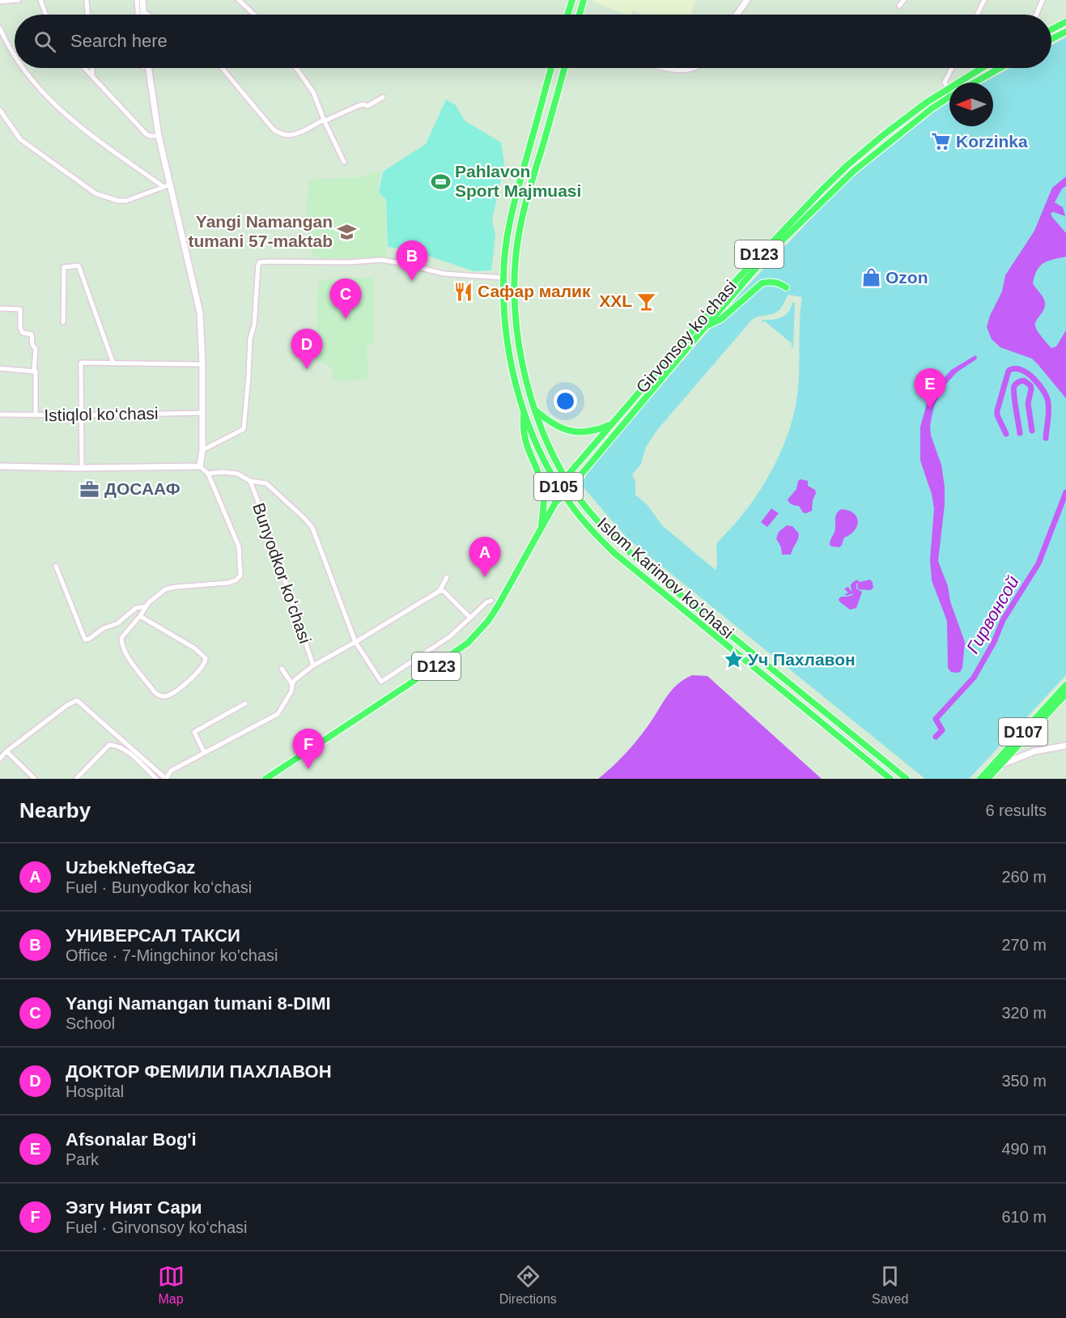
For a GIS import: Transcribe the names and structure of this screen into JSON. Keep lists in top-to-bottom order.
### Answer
{
  "streets": {
    "main road": [
      "D123",
      "Girvonsoy koʻchasi",
      "D105",
      "Islom Karimov koʻchasi",
      "D107"
    ],
    "street": ["Istiqlol ko‘chasi", "Bunyodkor koʻchasi"]
  },
  "crossings": [
    ["D123", "Girvonsoy koʻchasi"],
    ["D123", "Islom Karimov koʻchasi"],
    ["Girvonsoy koʻchasi", "Islom Karimov koʻchasi"]
  ],
  "water": ["Гирвонсой"],
  "places": {
    "supermarket": ["Korzinka"],
    "sports": ["Pahlavon Sport Majmuasi"],
    "school or university": ["Yangi Namangan tumani 57-maktab"],
    "shop": ["Ozon"],
    "restaurant": ["Сафар малик"],
    "bar": ["XXL"],
    "office": ["ДОСААФ"],
    "place": ["Уч Пахлавон"]
  },
  "north": "left",
  "page": {
    "search": "Search here",
    "pins": [
      "B",
      "C",
      "D",
      "E",
      "A",
      "F"
    ],
    "heading": ["Nearby", "6 results"],
    "list": [
      {
        "mark": "A",
        "name": "UzbekNefteGaz",
        "note": "Fuel · Bunyodkor koʻchasi",
        "value": "260 m"
      },
      {
        "mark": "B",
        "name": "УНИВЕРСАЛ ТАКСИ",
        "note": "Office · 7-Mingchinor ko'chasi",
        "value": "270 m"
      },
      {
        "mark": "C",
        "name": "Yangi Namangan tumani 8-DIMI",
        "note": "School",
        "value": "320 m"
      },
      {
        "mark": "D",
        "name": "ДОКТОР ФЕМИЛИ ПАХЛАВОН",
        "note": "Hospital",
        "value": "350 m"
      },
      {
        "mark": "E",
        "name": "Afsonalar Bog'i",
        "note": "Park",
        "value": "490 m"
      },
      {
        "mark": "F",
        "name": "Эзгу Ният Сари",
        "note": "Fuel · Girvonsoy koʻchasi",
        "value": "610 m"
      }
    ],
    "nav": ["Map", "Directions", "Saved"]
  }
}
